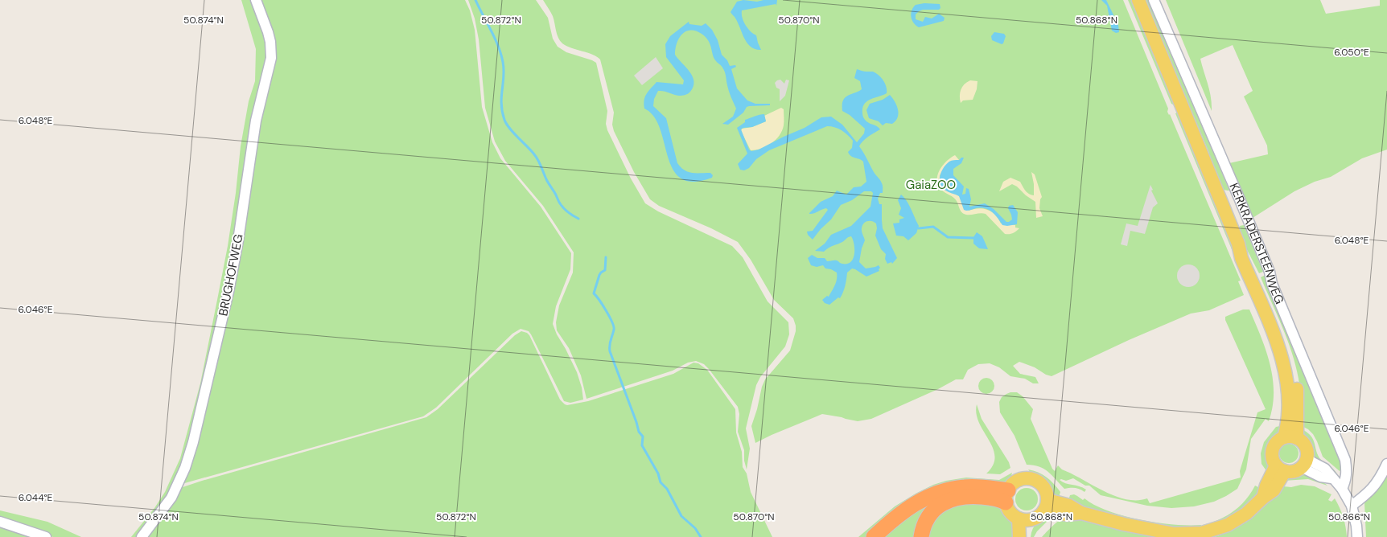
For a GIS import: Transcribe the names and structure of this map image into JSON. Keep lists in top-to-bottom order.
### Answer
{
  "streets": {
    "main road": ["KERKRADERSTEENWEG"],
    "street": ["BRUGHOFWEG"]
  },
  "parks": ["GaiaZOO"],
  "coordinates": [
    "50.874°N",
    "50.872°N",
    "50.870°N",
    "50.868°N",
    "6.050°E",
    "6.048°E",
    "6.046°E",
    "6.044°E",
    "50.866°N"
  ]
}
